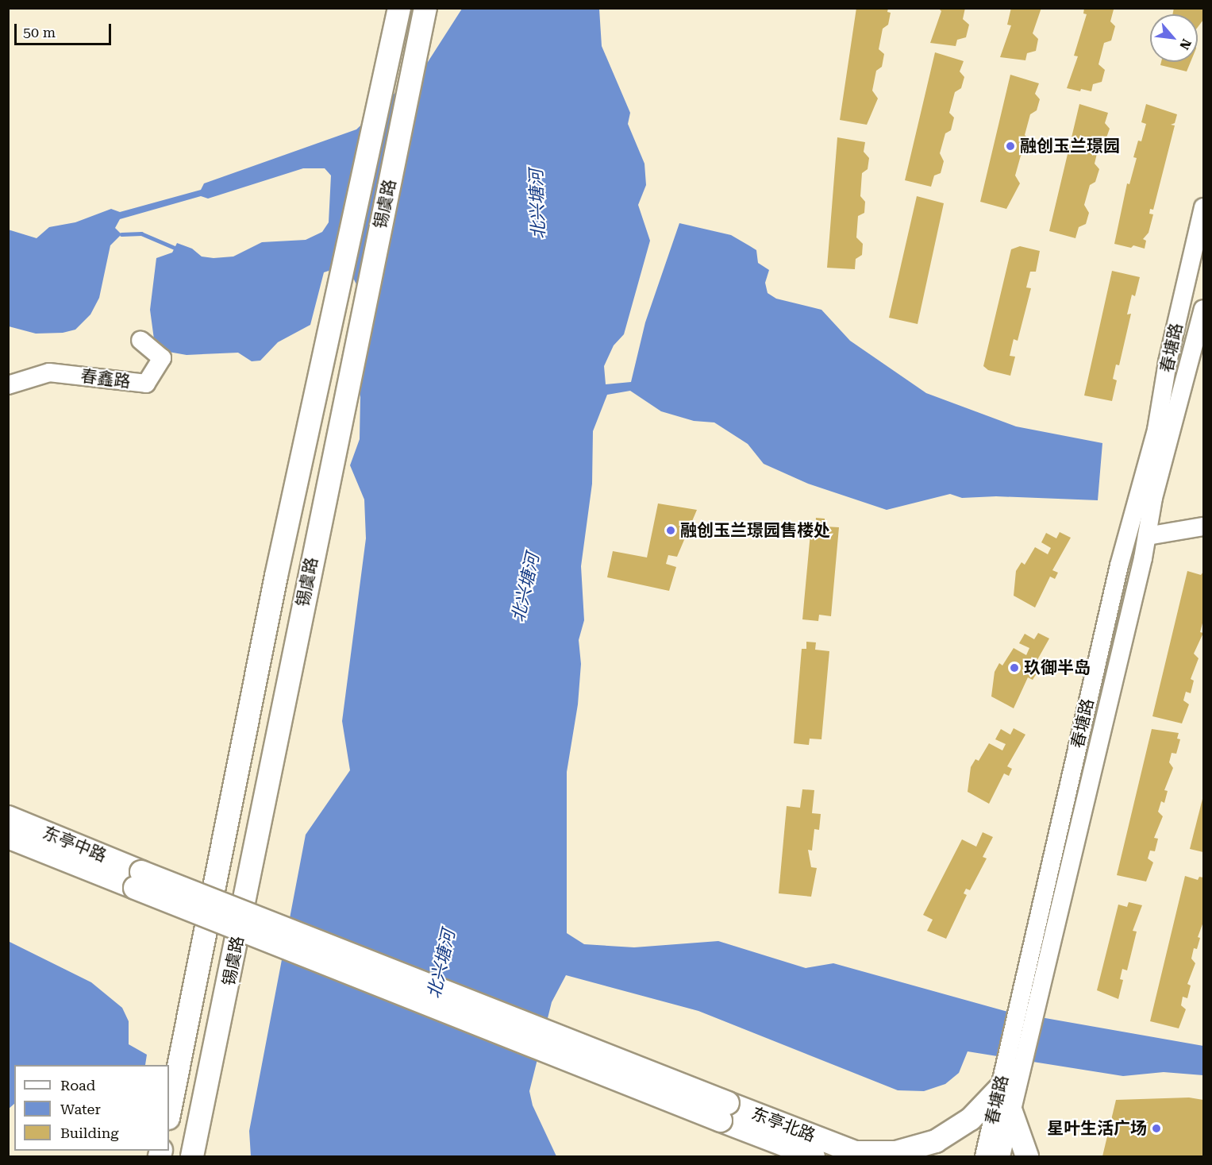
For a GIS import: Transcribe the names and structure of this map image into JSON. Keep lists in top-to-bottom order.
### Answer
{
  "streets": {
    "main road": ["锡虞路", "东亭中路", "东亭北路"],
    "street": ["春塘路", "春鑫路"]
  },
  "water": ["北兴塘河"],
  "places": [
    "融创玉兰璟园",
    "融创玉兰璟园售楼处",
    "玖御半岛",
    "星叶生活广场"
  ],
  "legend": ["Road", "Water", "Building"],
  "scale_bar": "50 m",
  "north": "bottom right"
}
